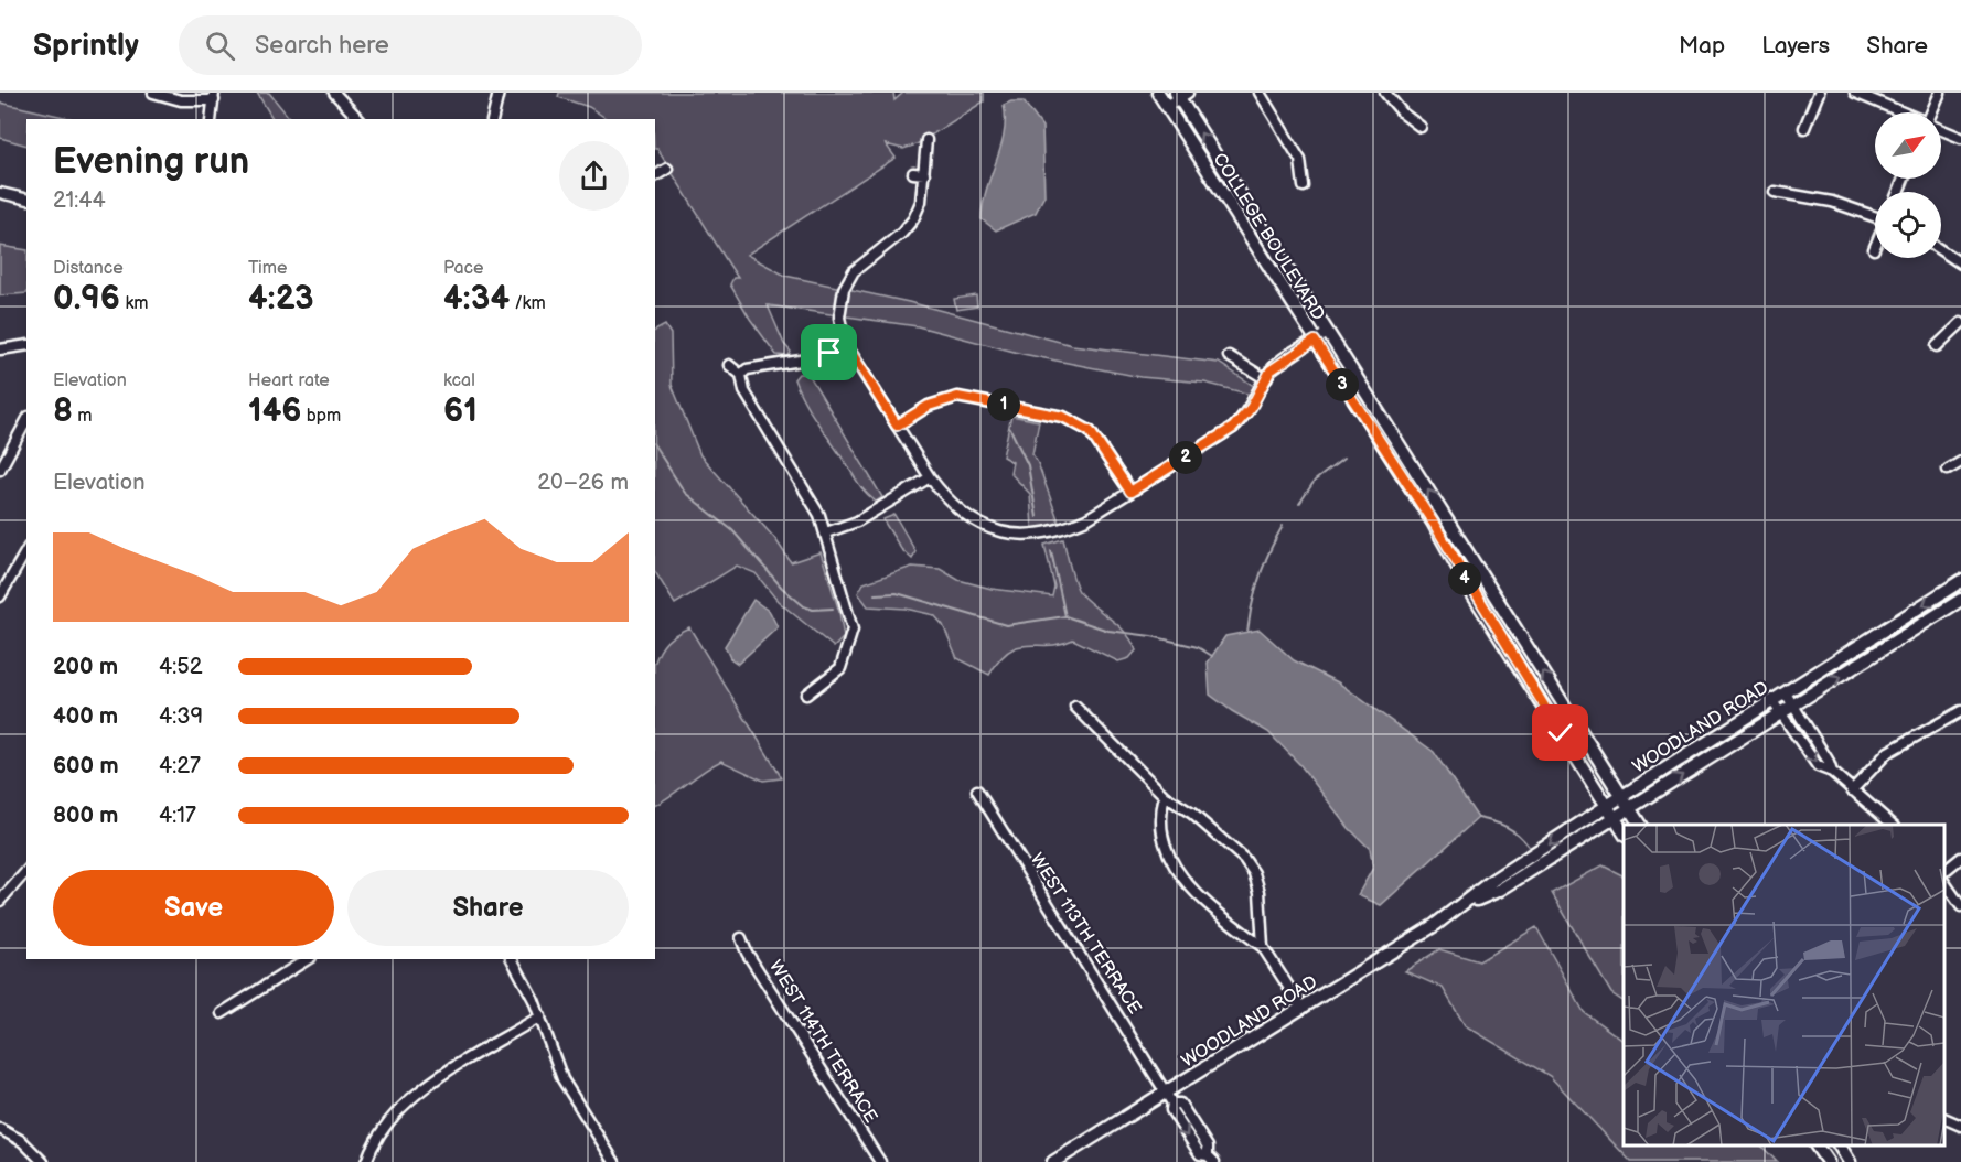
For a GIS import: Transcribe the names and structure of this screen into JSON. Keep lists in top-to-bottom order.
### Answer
{
  "streets": {
    "main road": ["COLLEGE BOULEVARD", "WOODLAND ROAD"],
    "street": ["WEST 113TH TERRACE", "WEST 114TH TERRACE"]
  },
  "crossings": [
    ["COLLEGE BOULEVARD", "WOODLAND ROAD"],
    ["WOODLAND ROAD", "WEST 113TH TERRACE"]
  ],
  "north": "top right",
  "page": {
    "header": "Sprintly",
    "search": "Search here",
    "nav": ["Map", "Layers", "Share"],
    "heading": ["Evening run", "21:44"],
    "stats": [
      ["Distance", "0.96 km"],
      ["Time", "4:23"],
      ["Pace", "4:34 /km"],
      ["Elevation", "8 m"],
      ["Heart rate", "146 bpm"],
      ["kcal", "61"]
    ],
    "pins": [
      "3",
      "1",
      "2",
      "4"
    ],
    "chart": ["Elevation", "20–26 m"],
    "list": [
      {
        "name": "200 m",
        "note": "4:52"
      },
      {
        "name": "400 m",
        "note": "4:39"
      },
      {
        "name": "600 m",
        "note": "4:27"
      },
      {
        "name": "800 m",
        "note": "4:17"
      }
    ],
    "buttons": ["Save", "Share"]
  }
}
